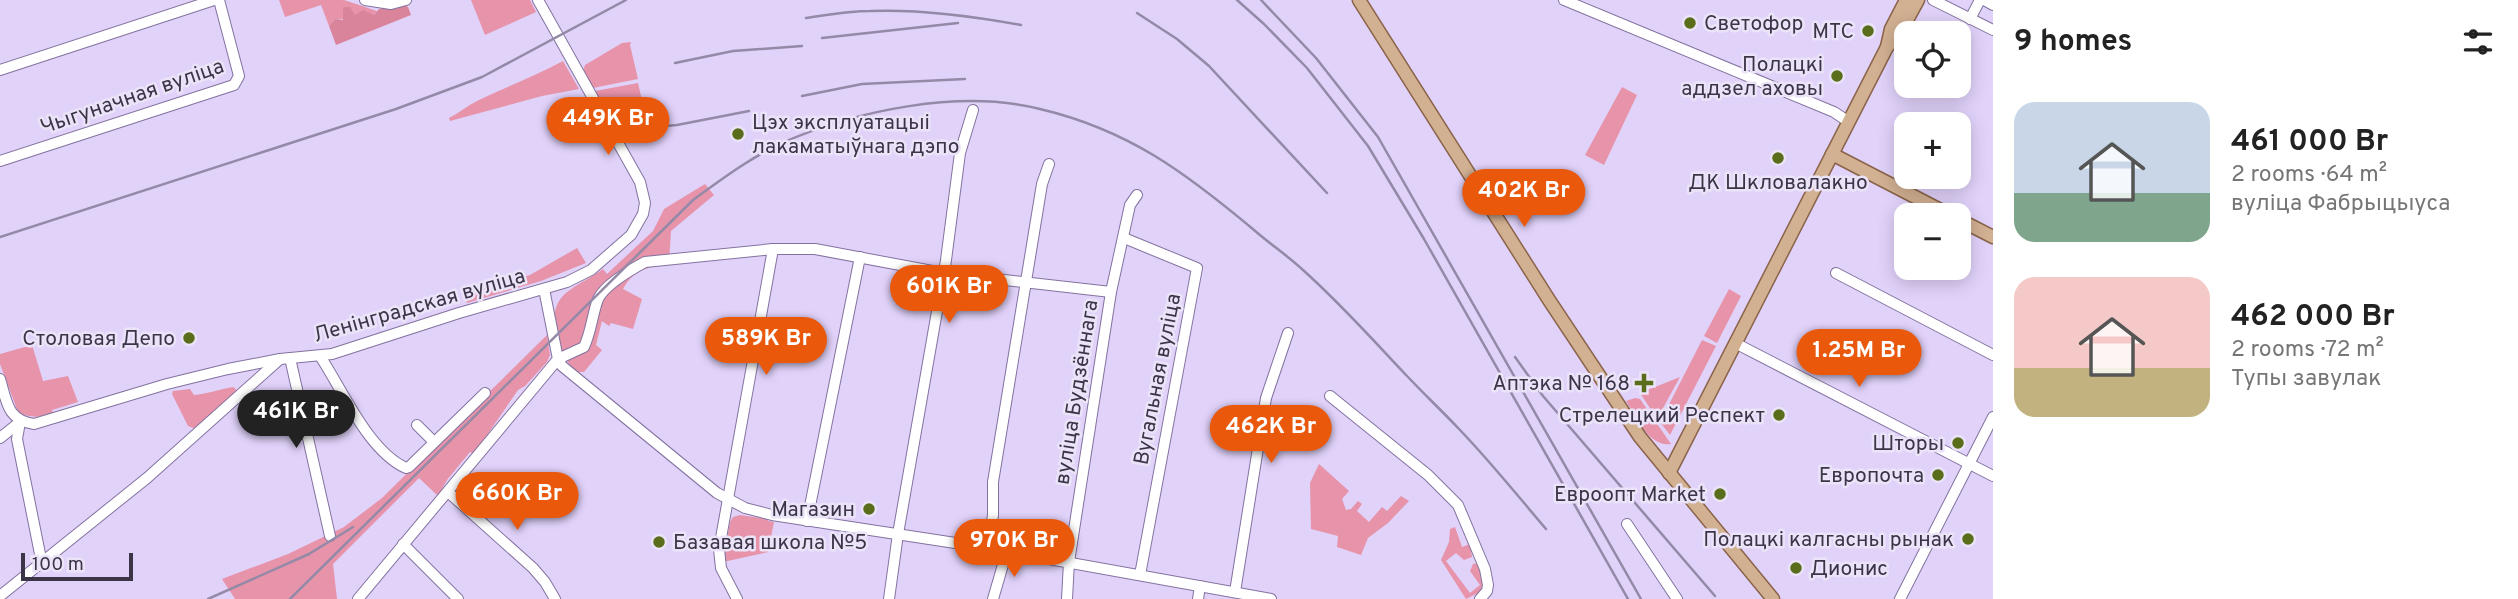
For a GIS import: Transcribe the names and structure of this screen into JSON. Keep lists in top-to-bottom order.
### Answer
{
  "streets": {
    "street": [
      "Чыгуначная вуліца",
      "Ленінградская вуліца",
      "Вугальная вуліца",
      "вуліца Будзённага"
    ]
  },
  "crossings": [
    ["Вугальная вуліца", "вуліца Будзённага"]
  ],
  "places": {
    "other": [
      "Светофор",
      "МТС",
      "Полацкі аддзел аховы",
      "Цэх эксплуатацыі лакаматыўнага дэпо",
      "ДК Шкловалакно",
      "Столовая Депо",
      "Стрелецкий Респект",
      "Шторы",
      "Европочта",
      "Евроопт Market",
      "Магазин",
      "Полацкі калгасны рынак",
      "Базавая школа №5",
      "Дионис"
    ],
    "health": ["Аптэка № 168"]
  },
  "scale_bar": "100 m",
  "page": {
    "heading": "9 homes",
    "map_buttons": ["+", "−"],
    "list": [
      {
        "name": "461 000 Br",
        "note": "2 rooms · 64 m² · вуліца Фабрыцыуса"
      },
      {
        "name": "462 000 Br",
        "note": "2 rooms · 72 m² · Тупы завулак"
      }
    ],
    "price": [
      "449K Br",
      "402K Br",
      "601K Br",
      "589K Br",
      "1.25M Br",
      "461K Br",
      "462K Br",
      "660K Br",
      "970K Br"
    ],
    "scale": "100 m"
  }
}
